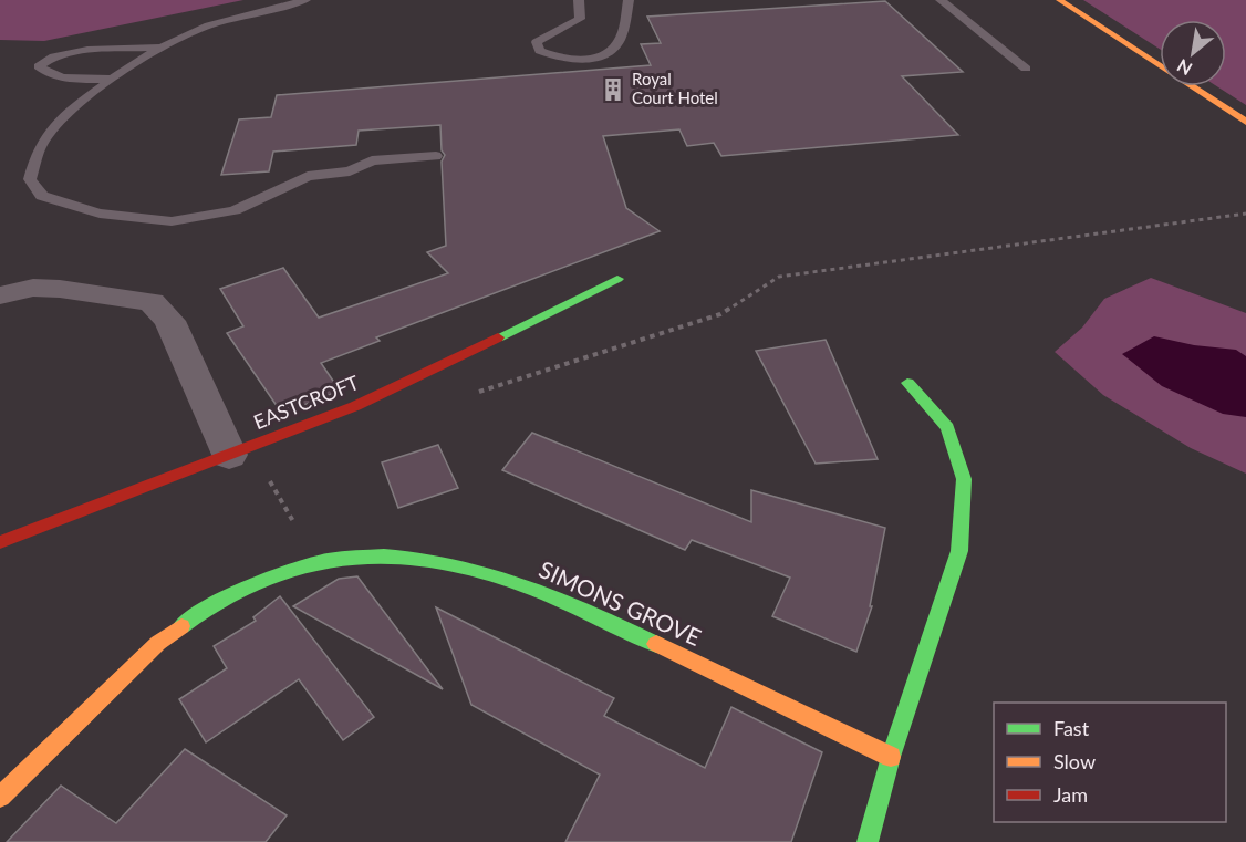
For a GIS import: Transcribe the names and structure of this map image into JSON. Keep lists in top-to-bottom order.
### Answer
{
  "streets": {
    "street": ["EASTCROFT", "SIMONS GROVE"]
  },
  "places": {
    "building": ["Royal Court Hotel"]
  },
  "legend": ["Fast", "Slow", "Jam"],
  "north": "bottom left"
}
